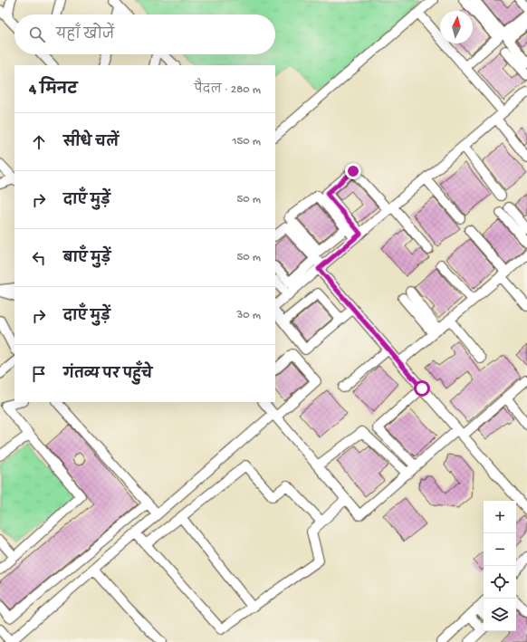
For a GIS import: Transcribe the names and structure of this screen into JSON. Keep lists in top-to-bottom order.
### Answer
{
  "north": "top",
  "page": {
    "search": "यहाँ खोजें",
    "heading": ["4 मिनट", "पैदल · 280 m"],
    "list": [
      ["सीधे चलें", "150 m"],
      ["दाएँ मुड़ें", "50 m"],
      ["बाएँ मुड़ें", "50 m"],
      ["दाएँ मुड़ें", "30 m"],
      "गंतव्य पर पहुँचे"
    ],
    "map_buttons": ["+", "−"]
  }
}
